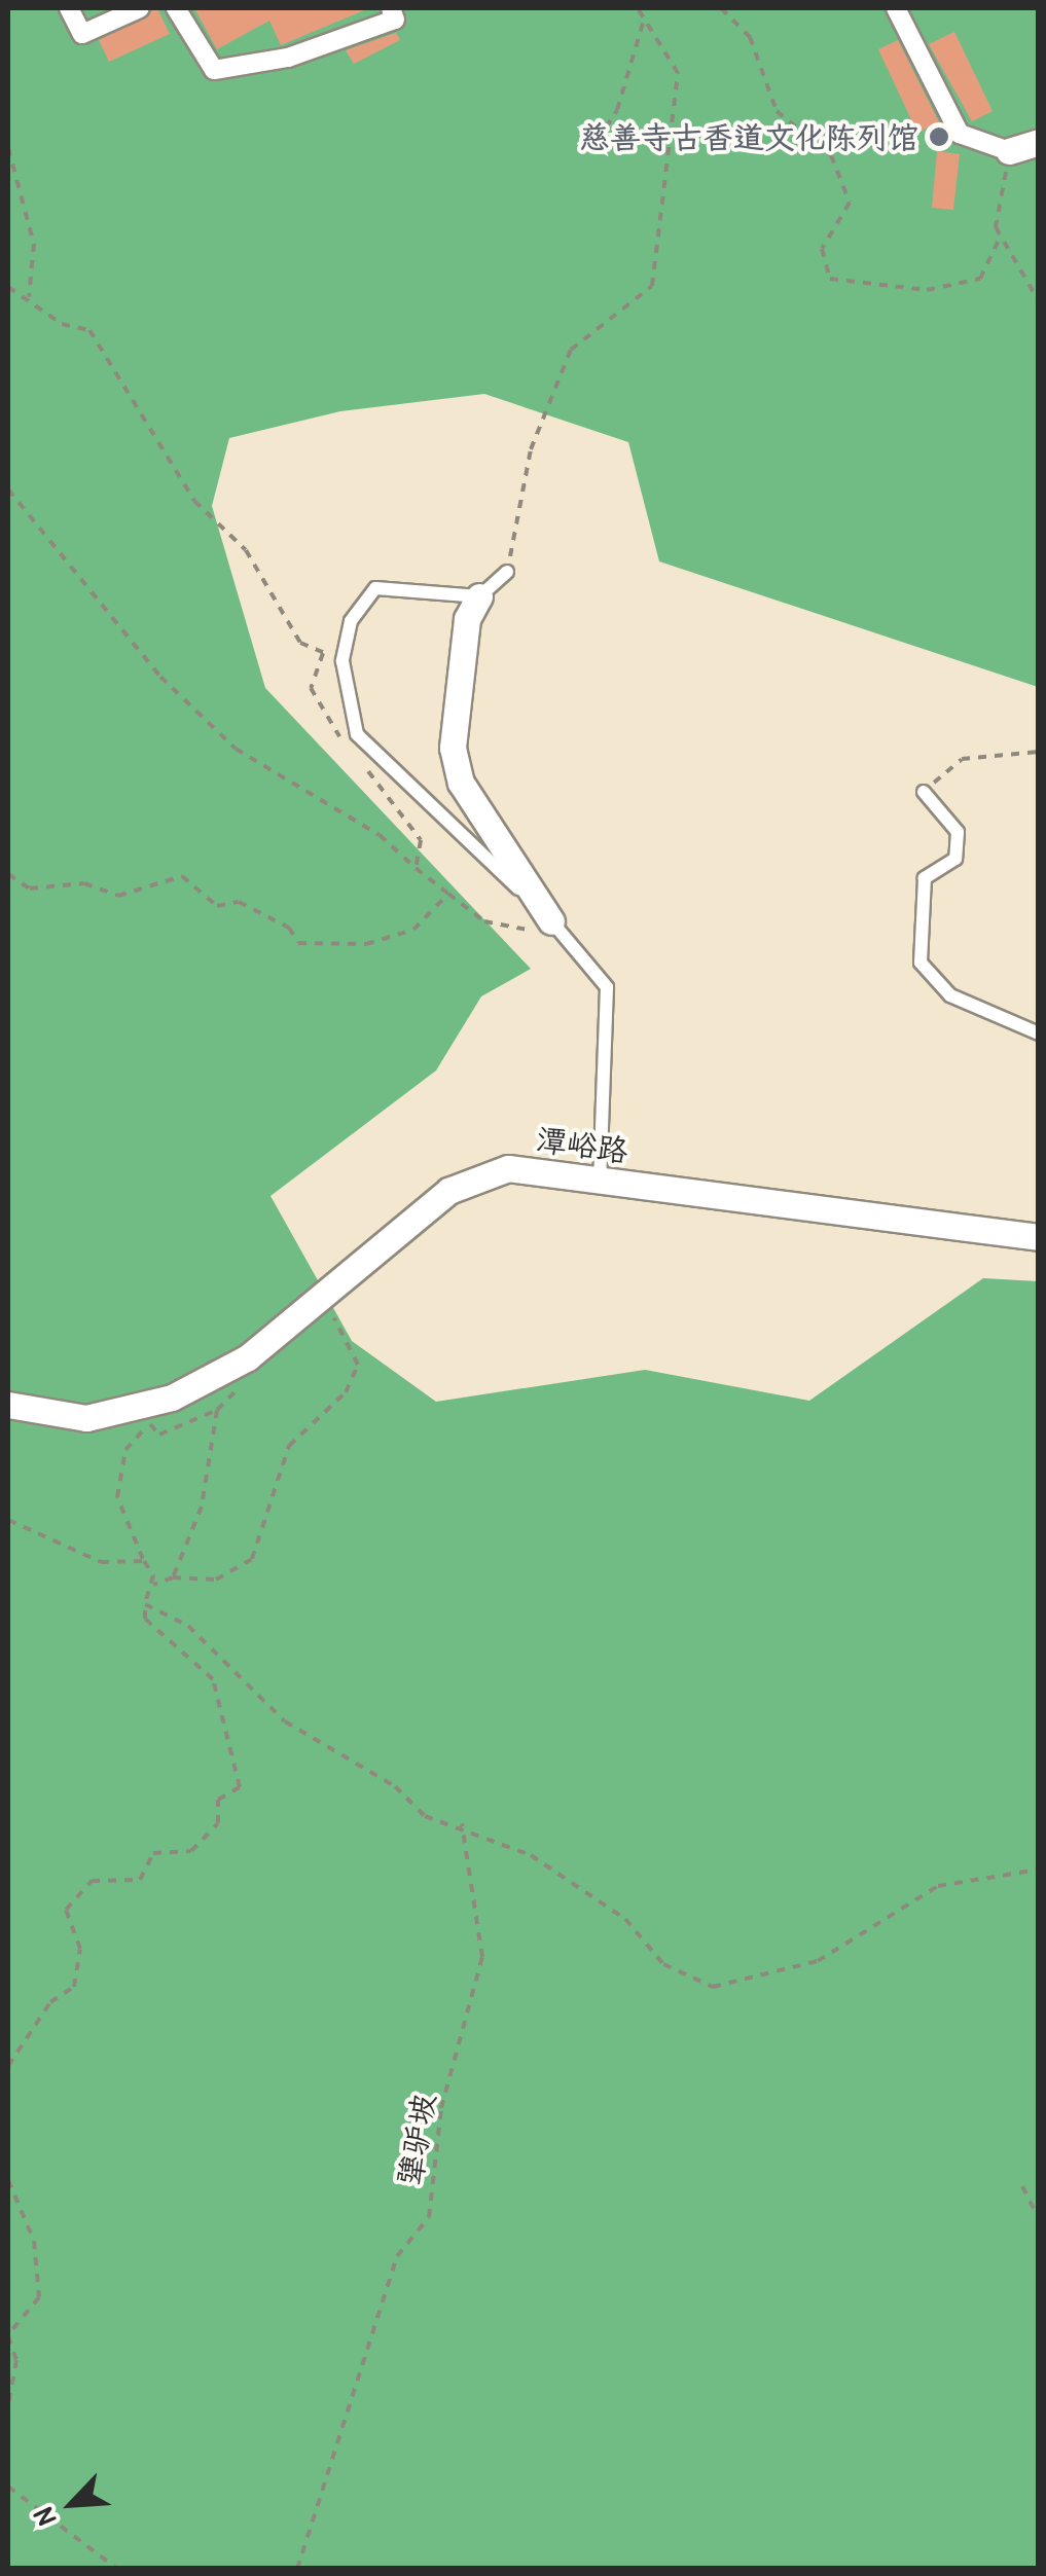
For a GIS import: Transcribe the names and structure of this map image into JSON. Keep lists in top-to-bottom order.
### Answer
{
  "streets": {
    "street": ["潭峪路"],
    "path": ["犟驴坡"]
  },
  "places": ["慈善寺古香道文化陈列馆"],
  "north": "bottom left"
}
